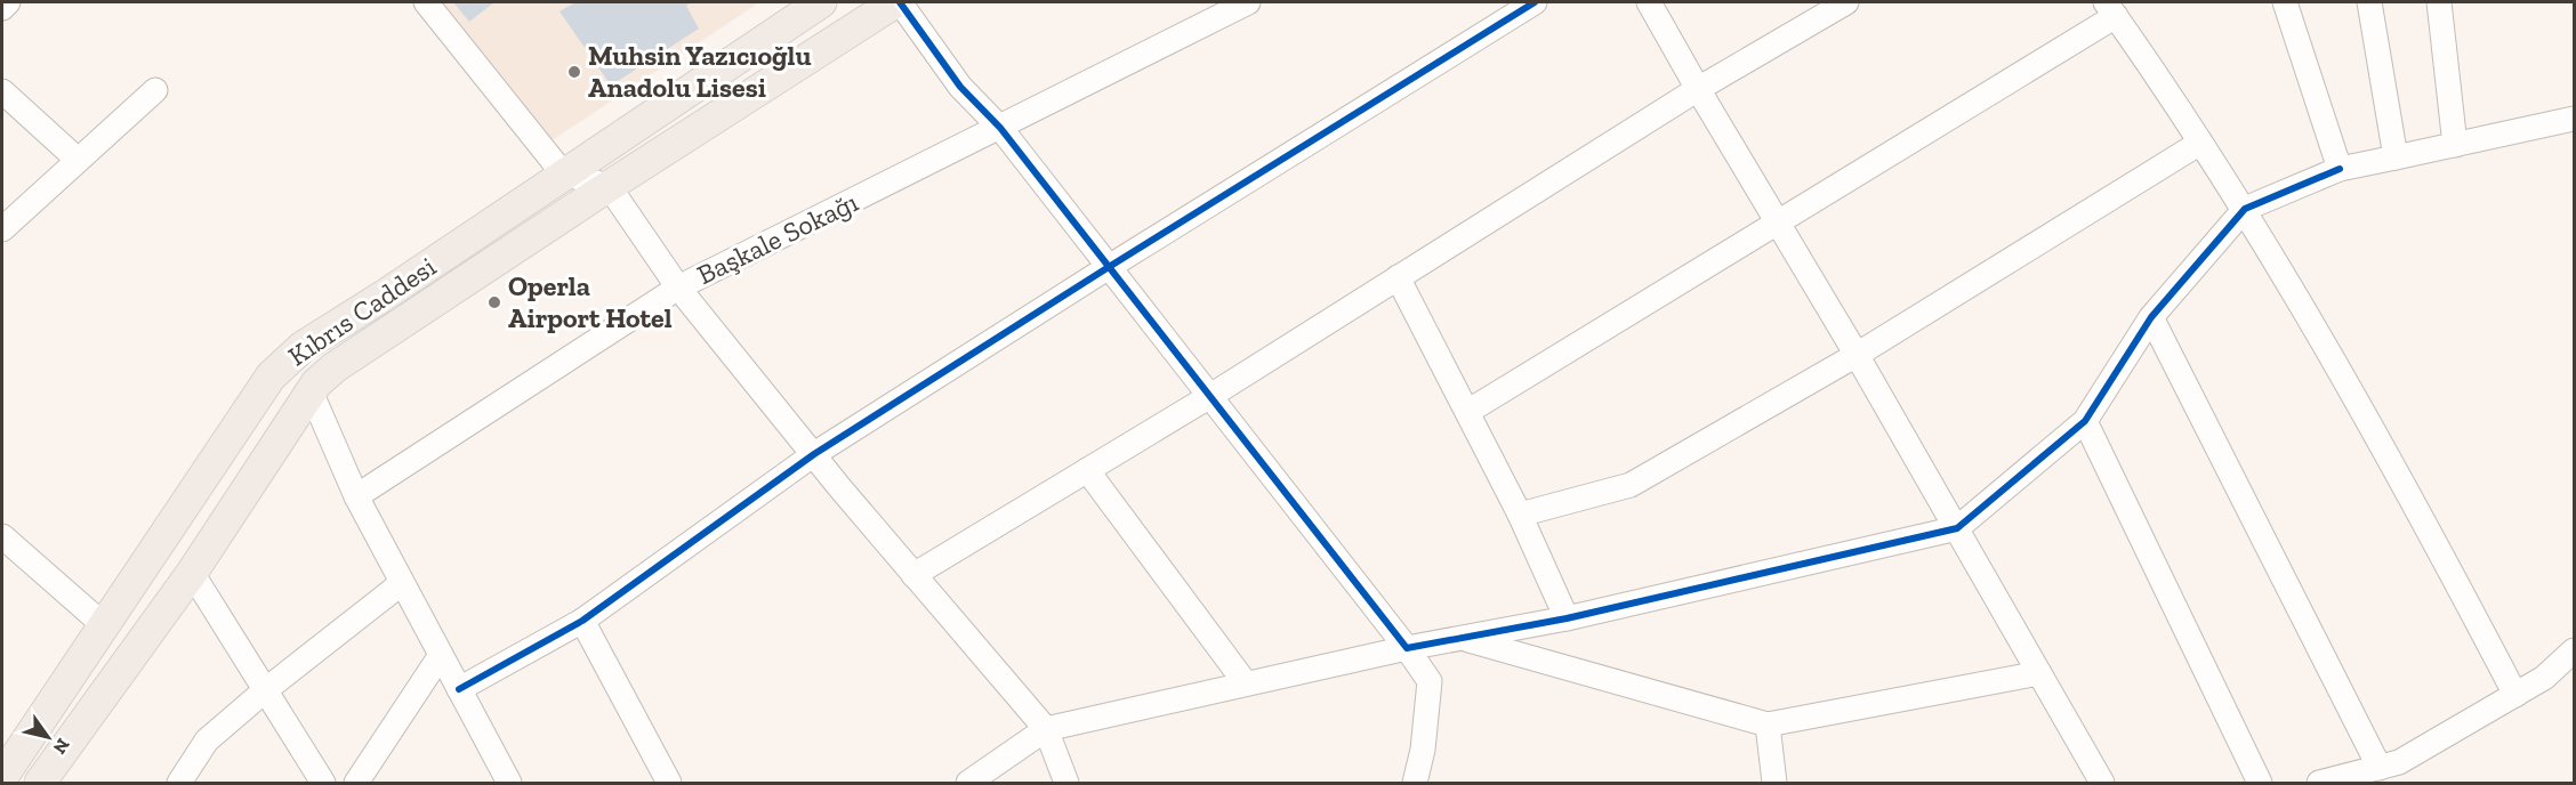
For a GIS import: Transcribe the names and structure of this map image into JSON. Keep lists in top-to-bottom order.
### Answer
{
  "streets": {
    "main road": ["Kıbrıs Caddesi"],
    "street": ["Başkale Sokağı"]
  },
  "places": ["Muhsin Yazıcıoğlu Anadolu Lisesi", "Operla Airport Hotel"],
  "north": "bottom right"
}
